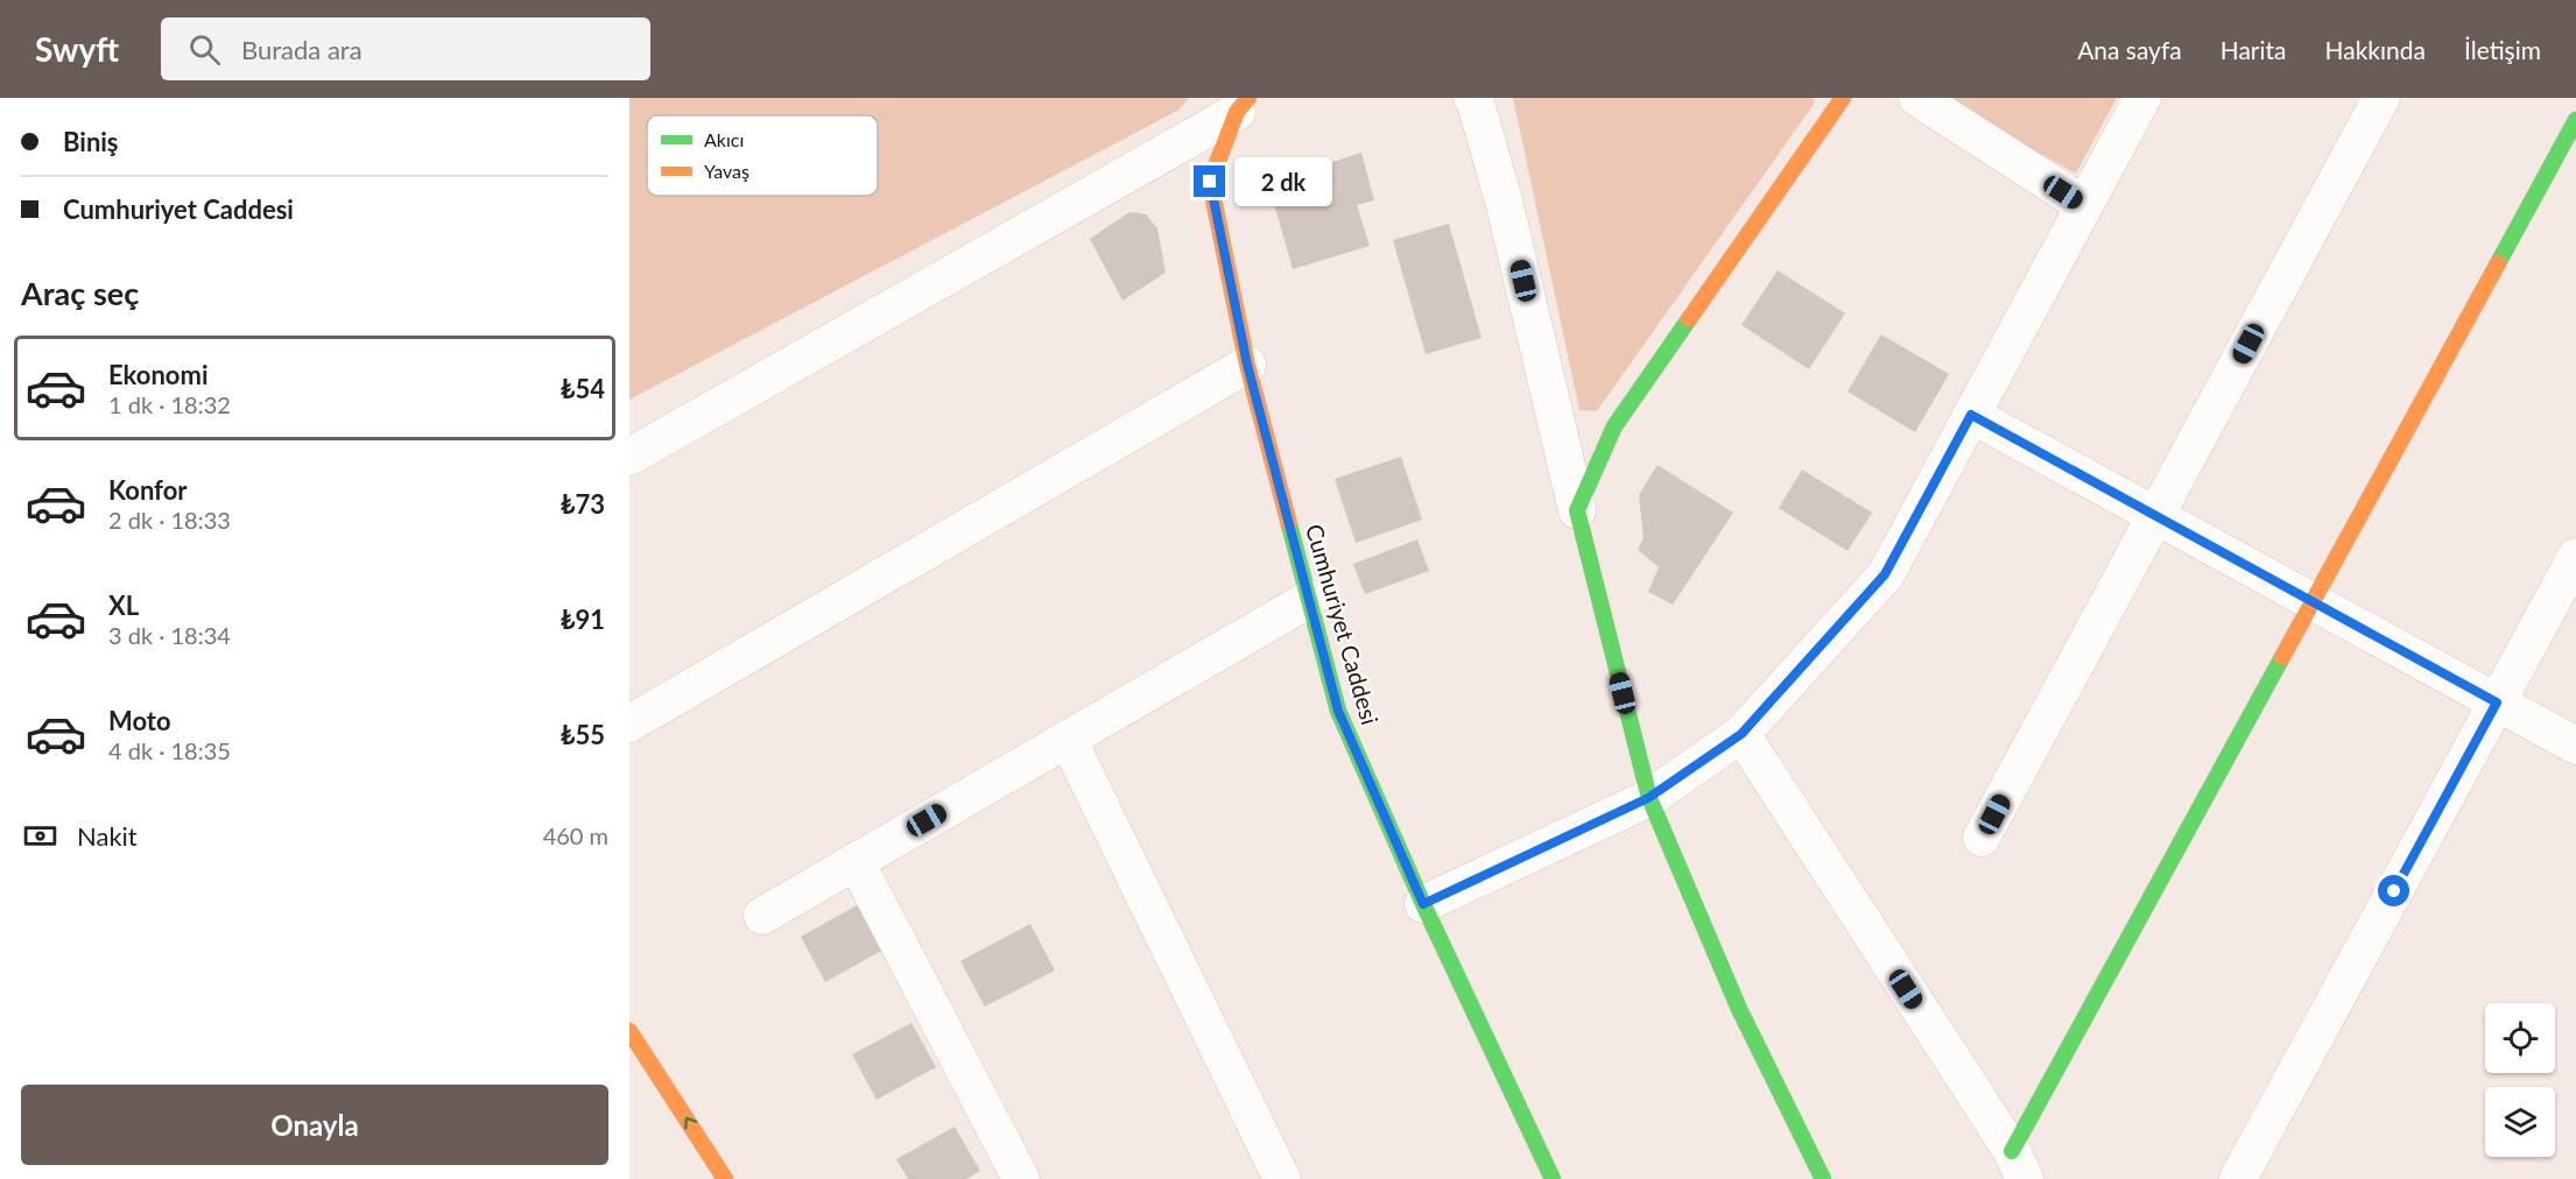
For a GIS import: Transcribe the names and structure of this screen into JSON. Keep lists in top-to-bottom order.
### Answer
{
  "streets": {
    "main road": ["Cumhuriyet Caddesi"]
  },
  "legend": ["Akıcı", "Yavaş"],
  "page": {
    "header": "Swyft",
    "search": "Burada ara",
    "nav": [
      "Ana sayfa",
      "Harita",
      "Hakkında",
      "İletişim"
    ],
    "banner": ["Biniş", "Cumhuriyet Caddesi"],
    "bubble": "2 dk",
    "heading": "Araç seç",
    "list": [
      {
        "name": "Ekonomi",
        "note": "1 dk · 18:32",
        "value": "₺54"
      },
      {
        "name": "Konfor",
        "note": "2 dk · 18:33",
        "value": "₺73"
      },
      {
        "name": "XL",
        "note": "3 dk · 18:34",
        "value": "₺91"
      },
      {
        "name": "Moto",
        "note": "4 dk · 18:35",
        "value": "₺55"
      }
    ],
    "pay": ["Nakit", "460 m"],
    "buttons": "Onayla"
  }
}
